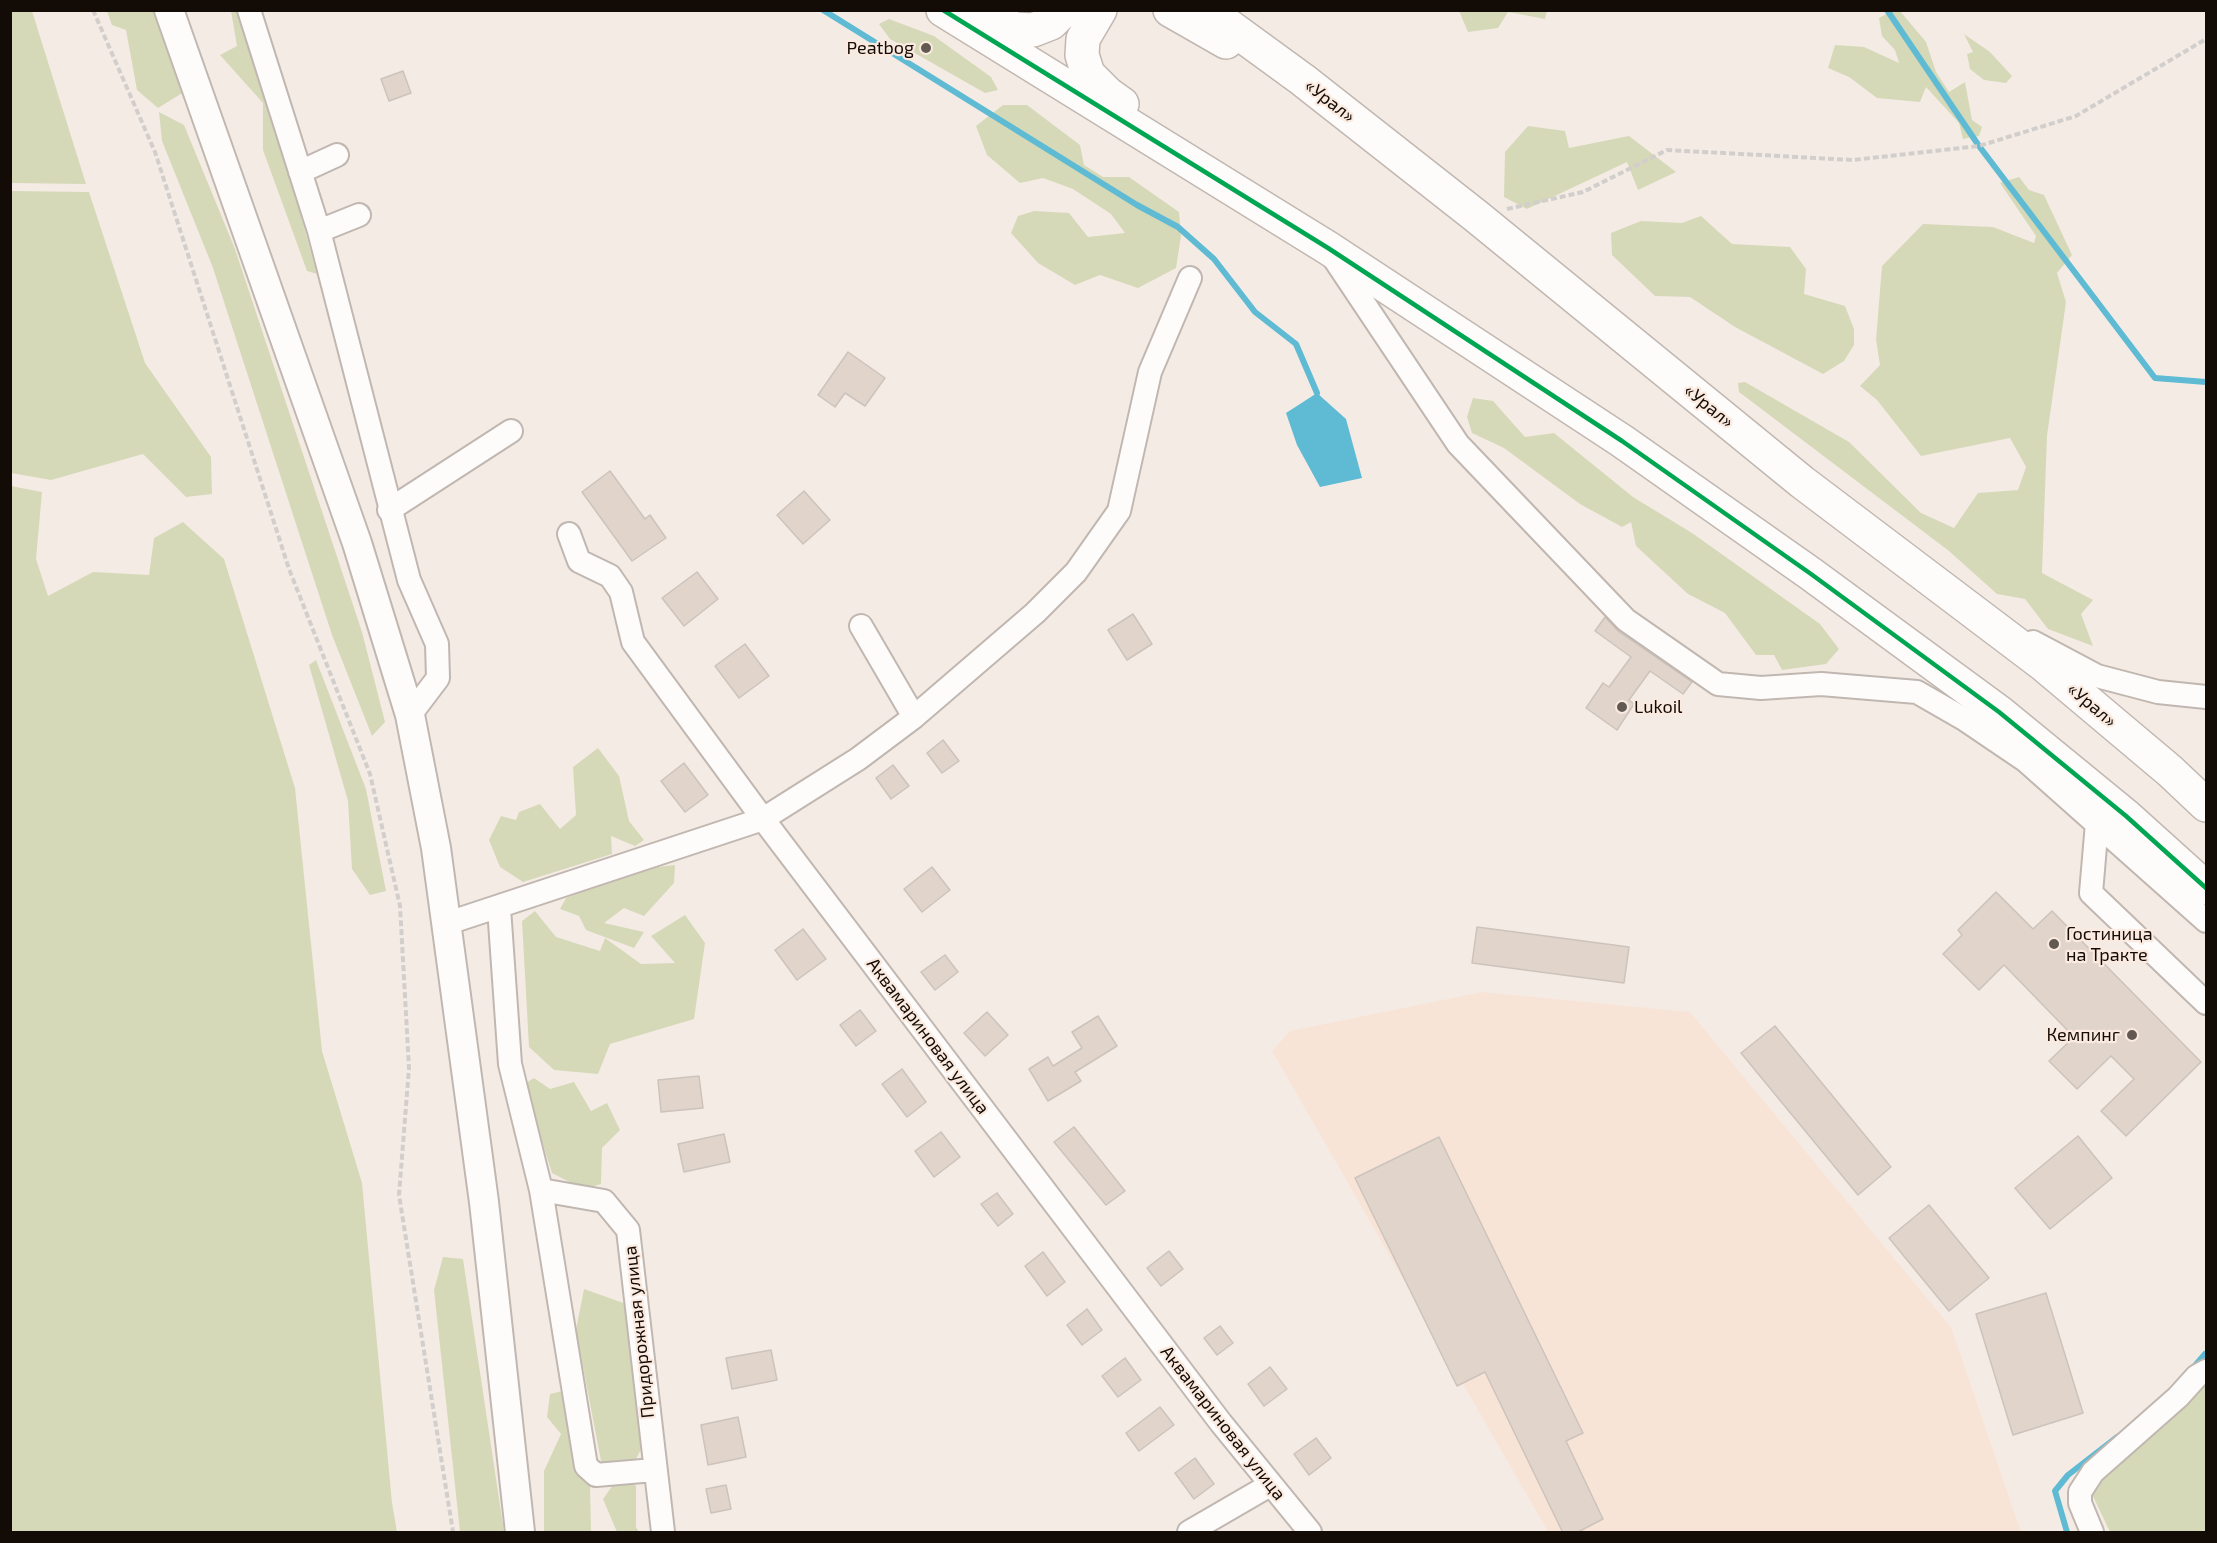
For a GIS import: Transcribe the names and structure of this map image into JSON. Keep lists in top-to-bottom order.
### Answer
{
  "streets": {
    "highway": ["«Урал»"],
    "street": ["Аквамариновая улица", "Придорожная улица"]
  },
  "places": [
    "Peatbog",
    "Lukoil",
    "Гостиница на Тракте",
    "Кемпинг"
  ]
}
